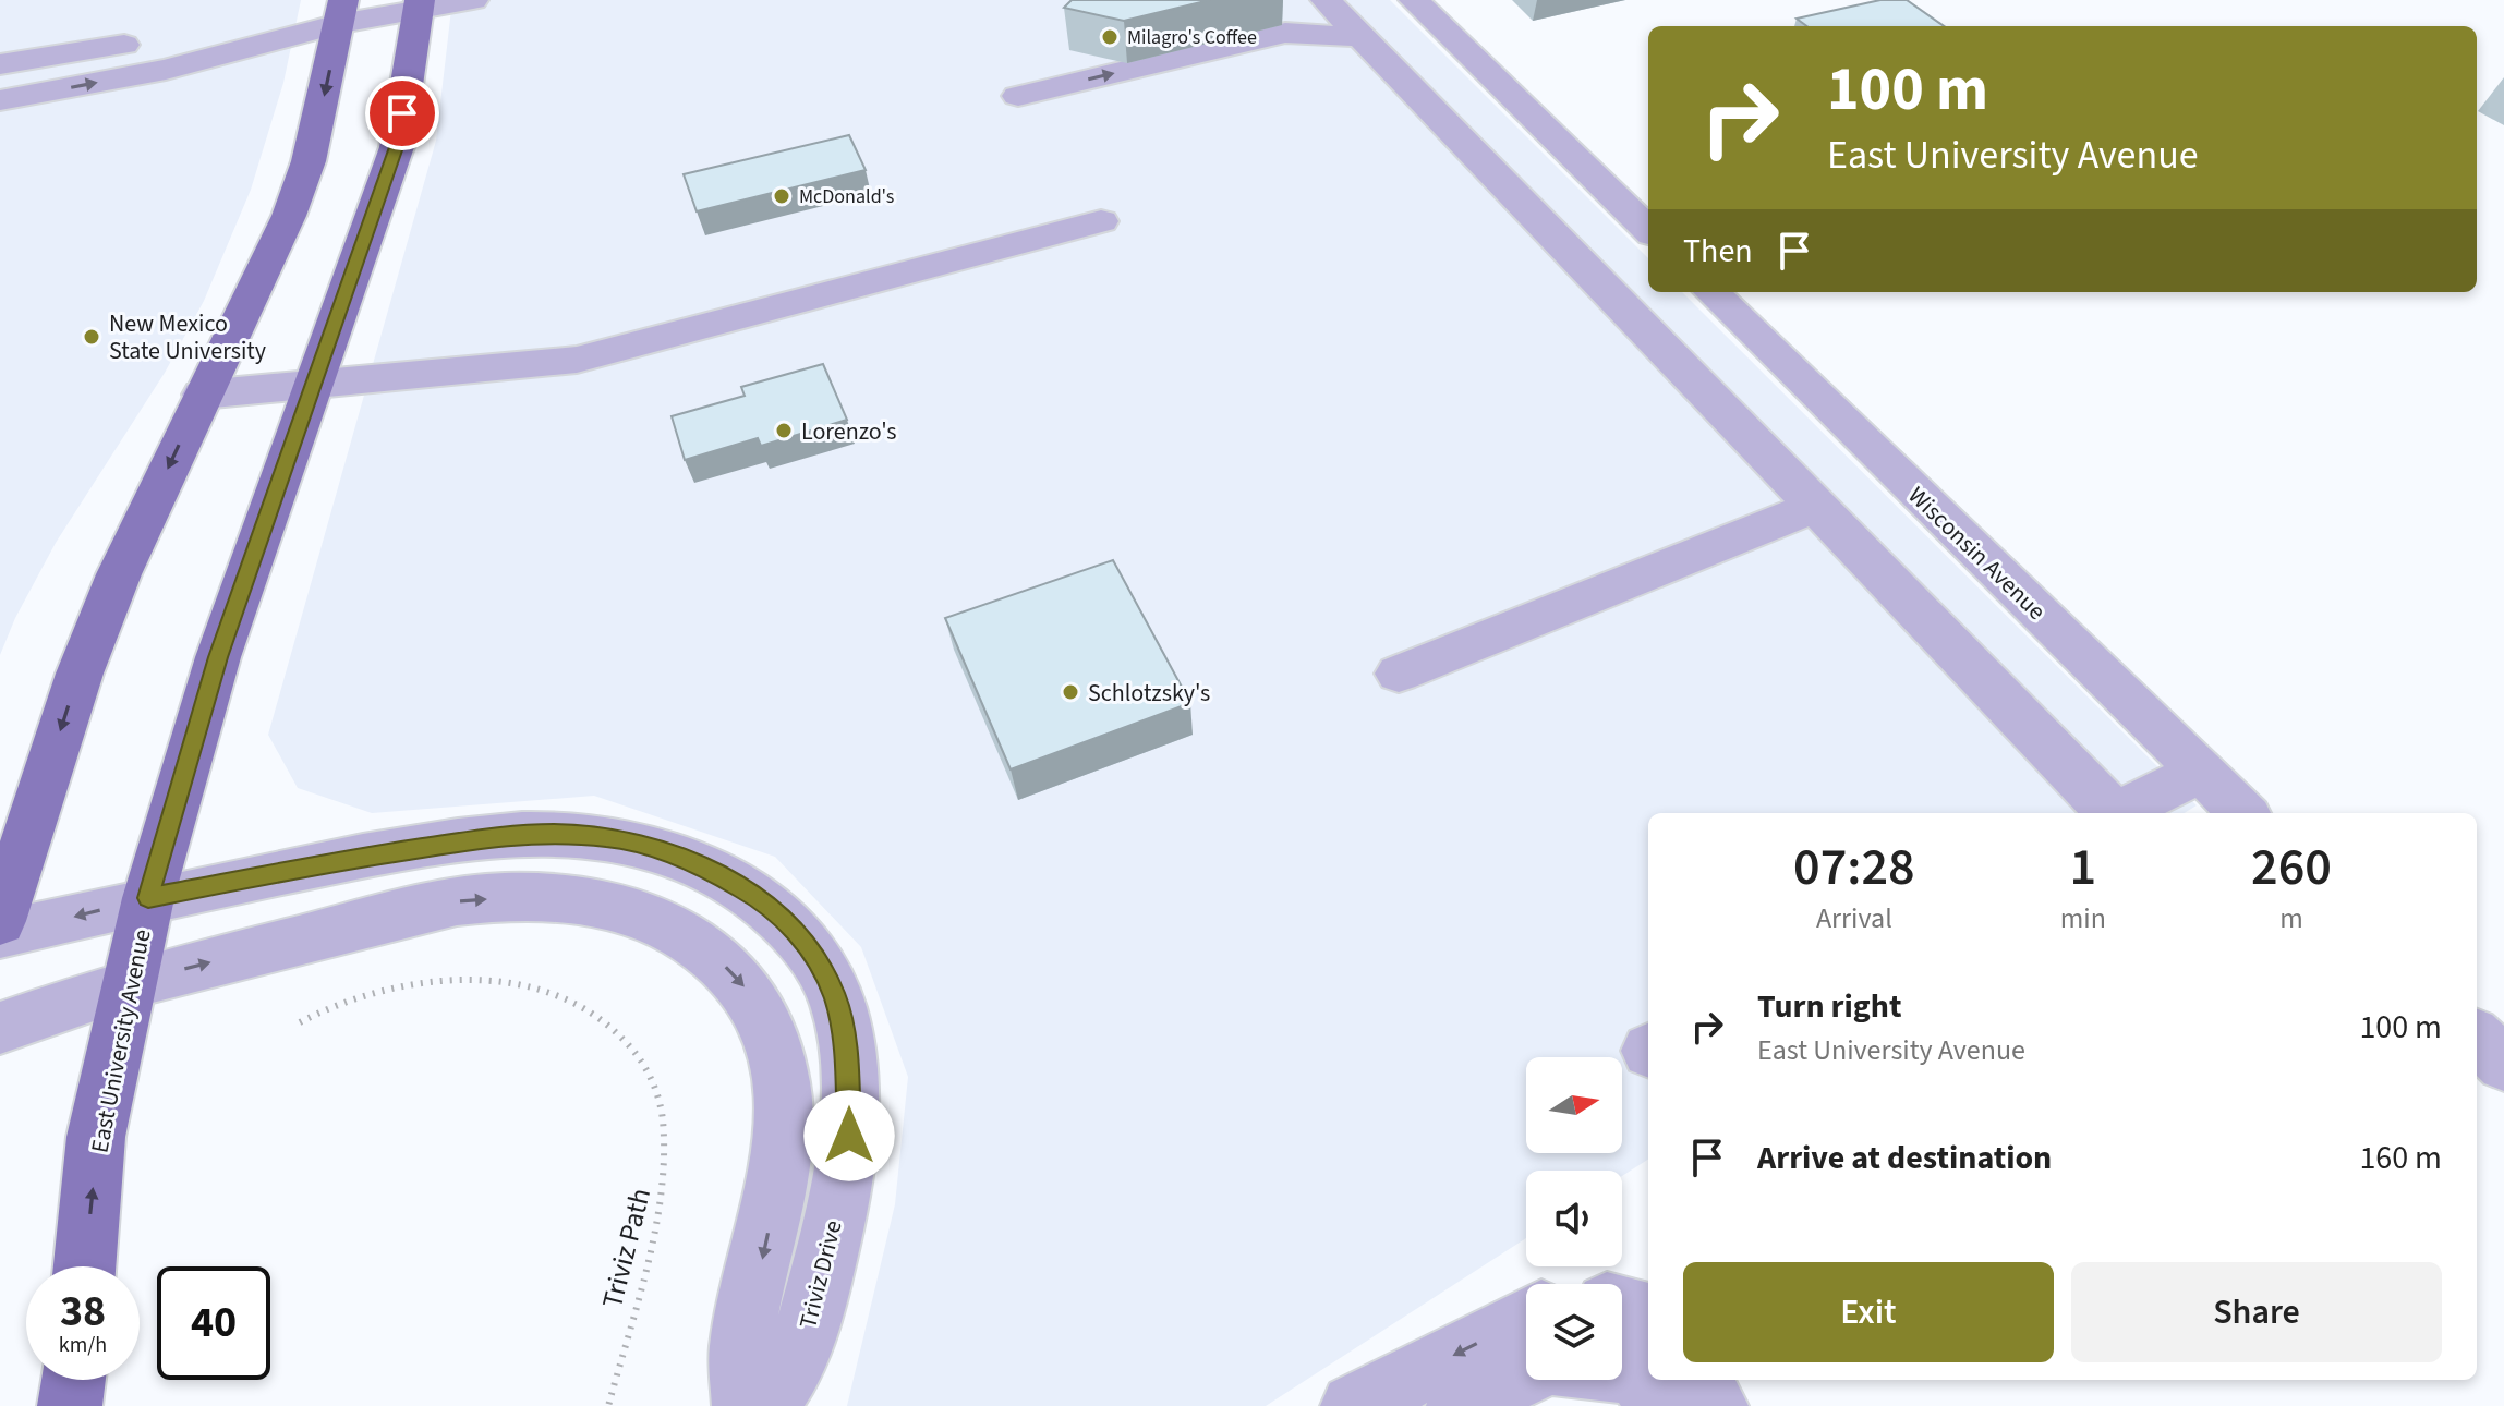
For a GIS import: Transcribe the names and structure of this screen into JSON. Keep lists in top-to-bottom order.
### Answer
{
  "streets": {
    "main road": ["East University Avenue"],
    "street": ["Wisconsin Avenue", "Triviz Drive"],
    "path": ["Triviz Path"]
  },
  "crossings": [
    ["East University Avenue", "Triviz Drive"]
  ],
  "places": [
    "Milagro's Coffee",
    "McDonald's",
    "New Mexico State University",
    "Lorenzo's",
    "Schlotzsky's"
  ],
  "north": "right",
  "page": {
    "turn": ["100 m", "East University Avenue"],
    "then": "Then",
    "eta": [
      "07:28",
      "Arrival",
      "1",
      "min",
      "260",
      "m"
    ],
    "list": [
      {
        "name": "Turn right",
        "note": "East University Avenue",
        "value": "100 m"
      },
      {
        "name": "Arrive at destination",
        "value": "160 m"
      }
    ],
    "buttons": ["Exit", "Share"],
    "speed": "38 km/h",
    "limit": "40"
  }
}
